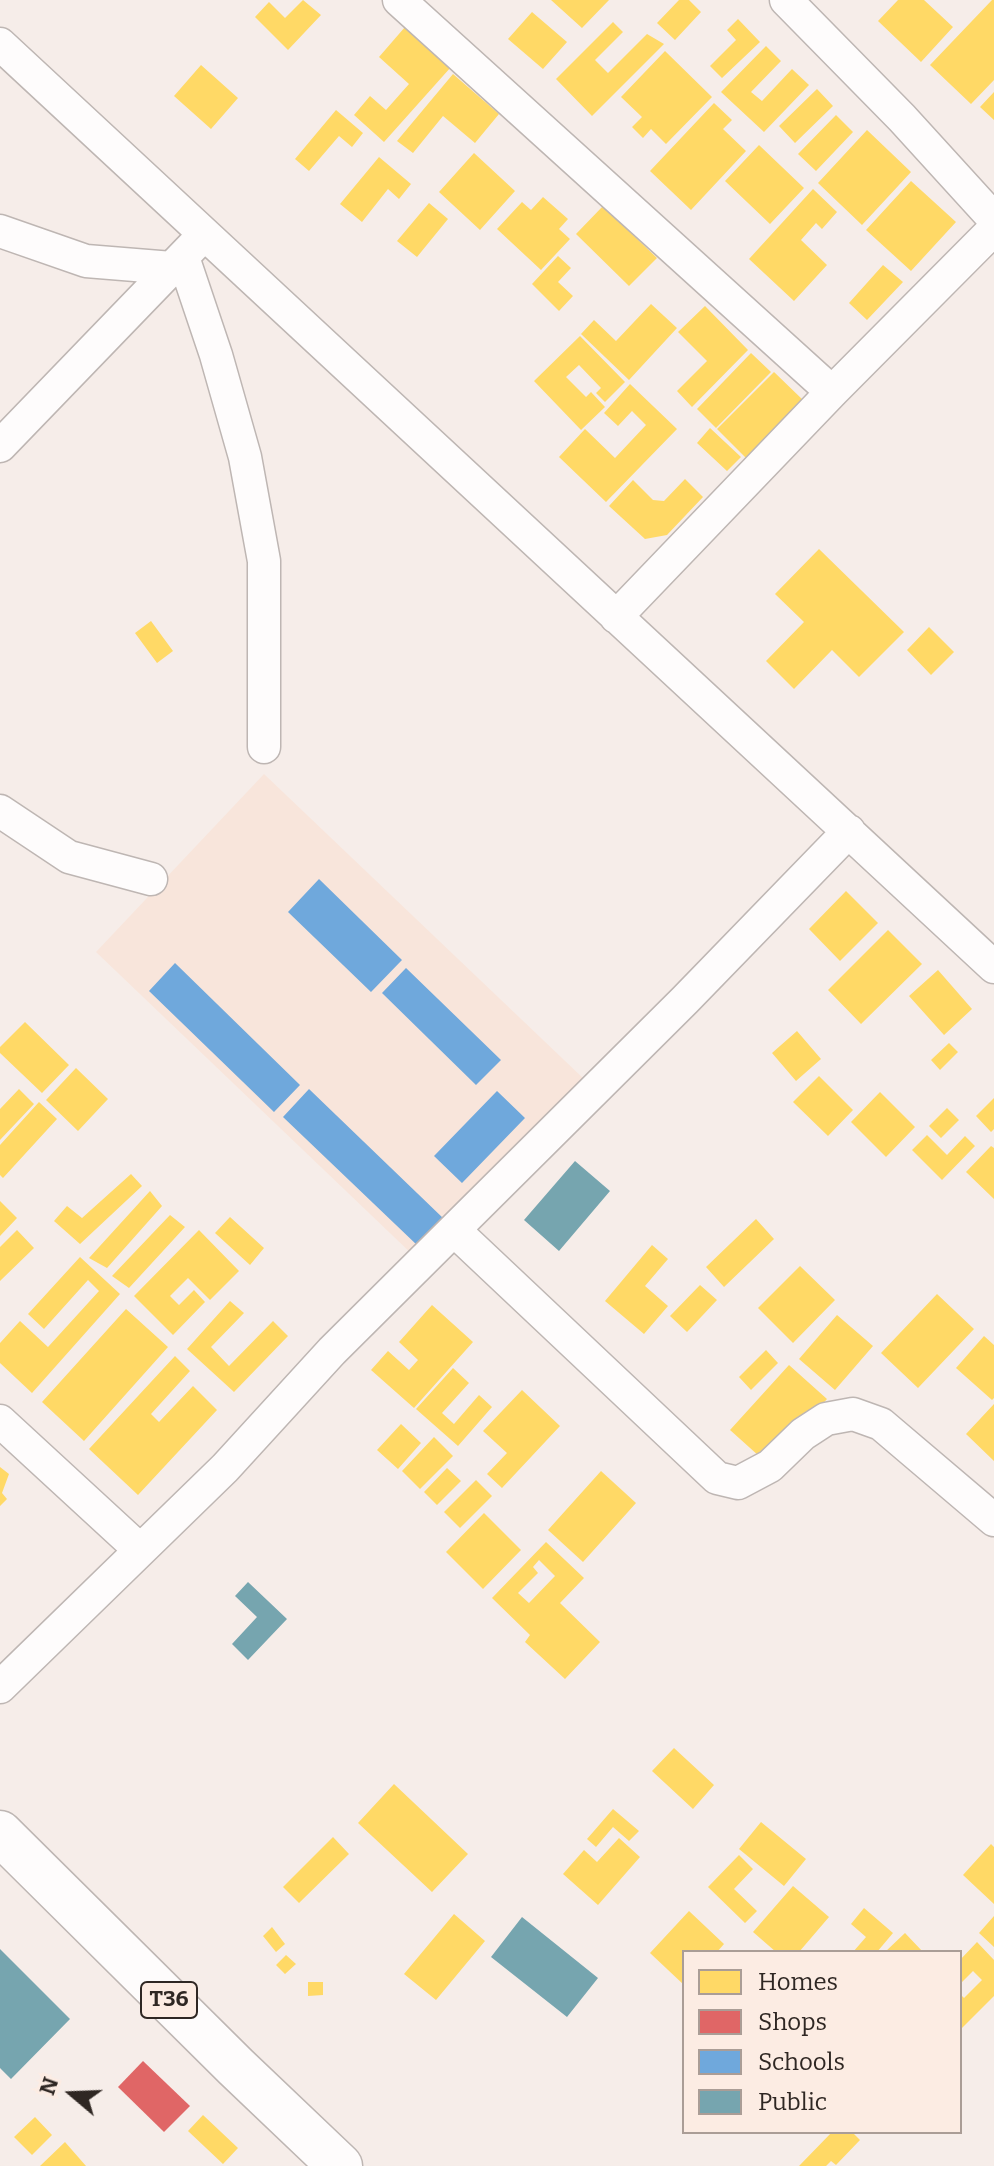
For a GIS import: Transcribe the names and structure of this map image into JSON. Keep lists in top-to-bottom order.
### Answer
{
  "streets": {
    "highway": ["T36"]
  },
  "legend": [
    "Homes",
    "Shops",
    "Schools",
    "Public"
  ],
  "north": "left"
}
